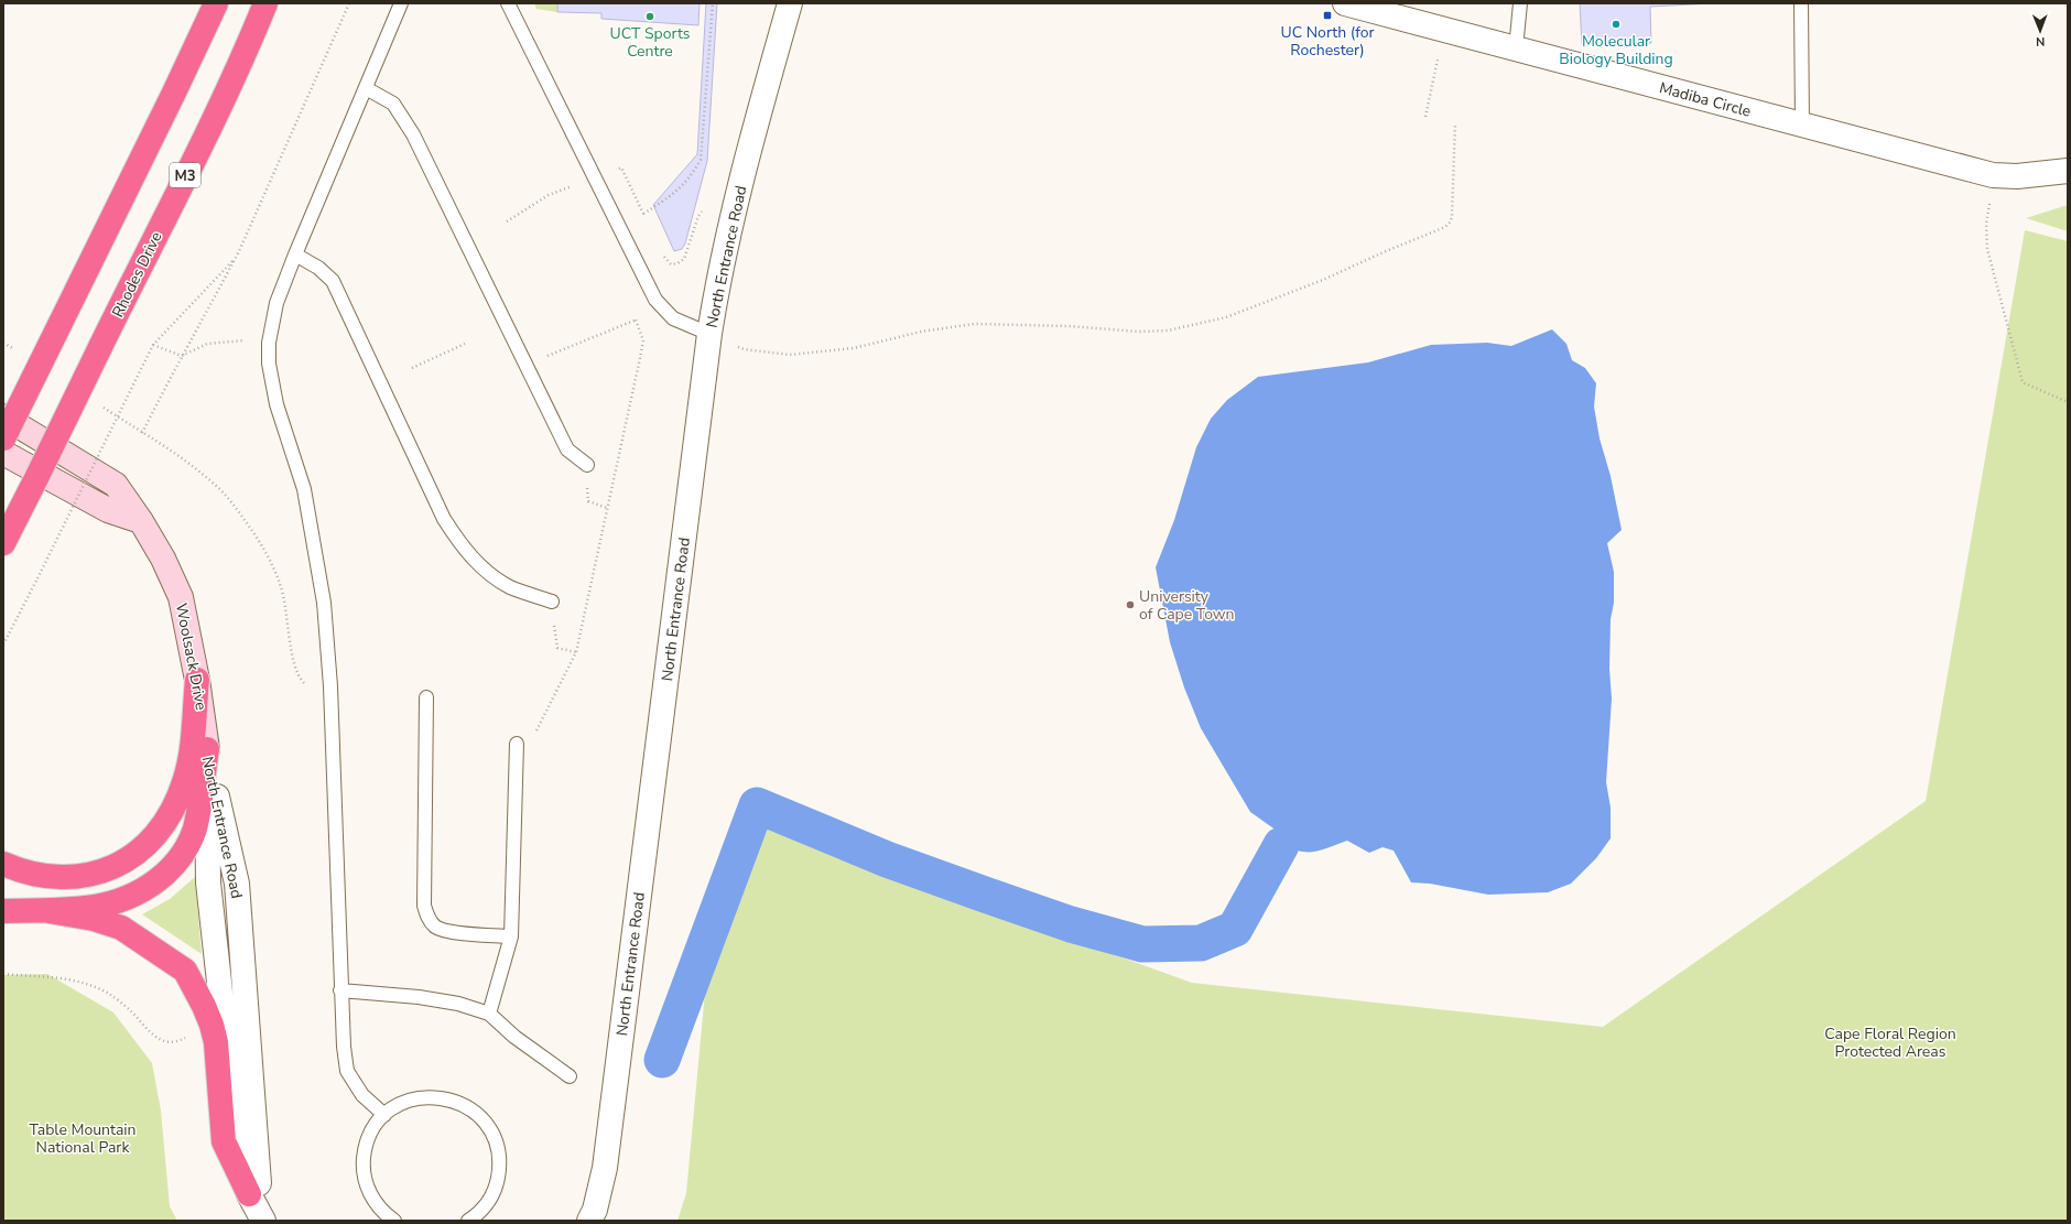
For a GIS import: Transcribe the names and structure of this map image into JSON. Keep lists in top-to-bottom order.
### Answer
{
  "streets": {
    "highway": ["M3", "Rhodes Drive"],
    "main road": ["Woolsack Drive"],
    "street": ["Madiba Circle", "North Entrance Road"]
  },
  "crossings": [
    ["North Entrance Road", "Woolsack Drive"]
  ],
  "parks": ["Cape Floral Region Protected Areas", "Table Mountain National Park"],
  "places": {
    "transit": ["UC North (for Rochester)"],
    "other": ["UCT Sports Centre", "Molecular Biology Building", "University of Cape Town"]
  },
  "north": "bottom"
}
